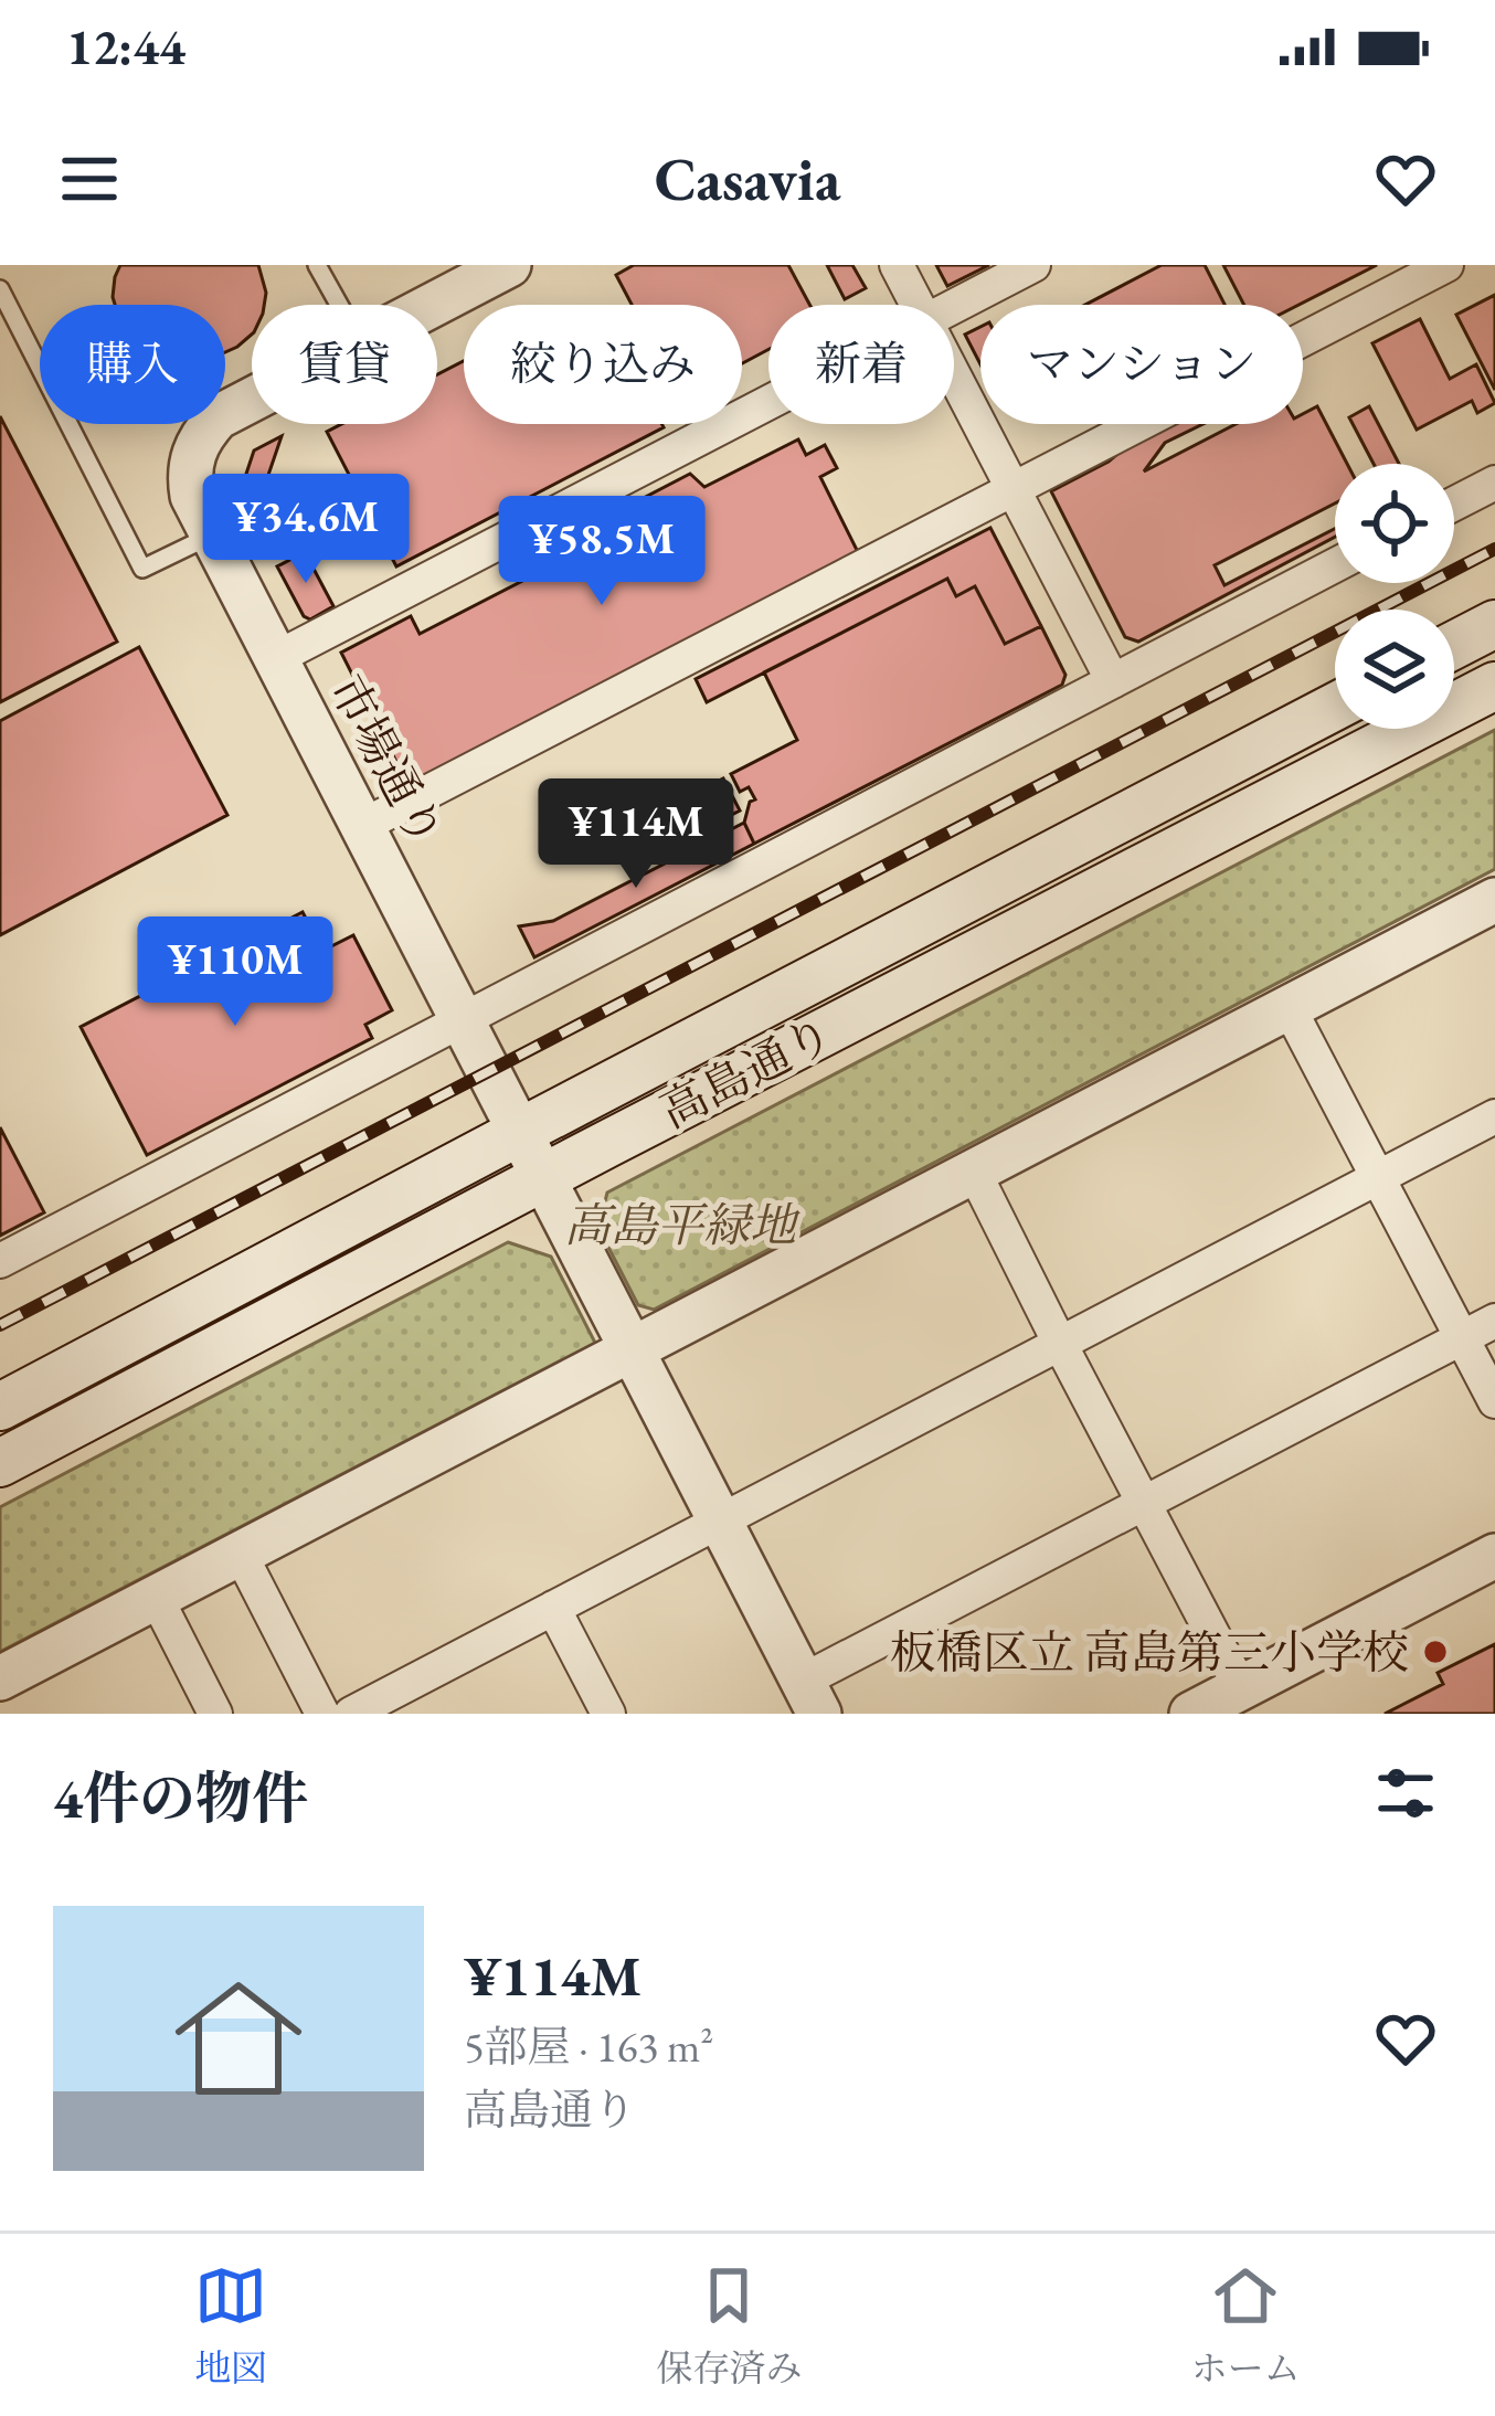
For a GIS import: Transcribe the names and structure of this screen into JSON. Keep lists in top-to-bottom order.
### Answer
{
  "streets": {
    "main road": ["高島通り"],
    "street": ["市場通り"]
  },
  "crossings": [
    ["市場通り", "高島通り"]
  ],
  "parks": ["高島平緑地"],
  "places": ["板橋区立 高島第三小学校"],
  "page": {
    "status": "12:44",
    "header": "Casavia",
    "chip": [
      "購入",
      "賃貸",
      "絞り込み",
      "新着",
      "マンション"
    ],
    "price": [
      "¥34.6M",
      "¥58.5M",
      "¥114M",
      "¥110M"
    ],
    "heading": "4件の物件",
    "list": [
      {
        "name": "¥114M",
        "note": "5部屋 · 163 m² · 高島通り"
      }
    ],
    "tabs": ["地図", "保存済み", "ホーム"]
  }
}
